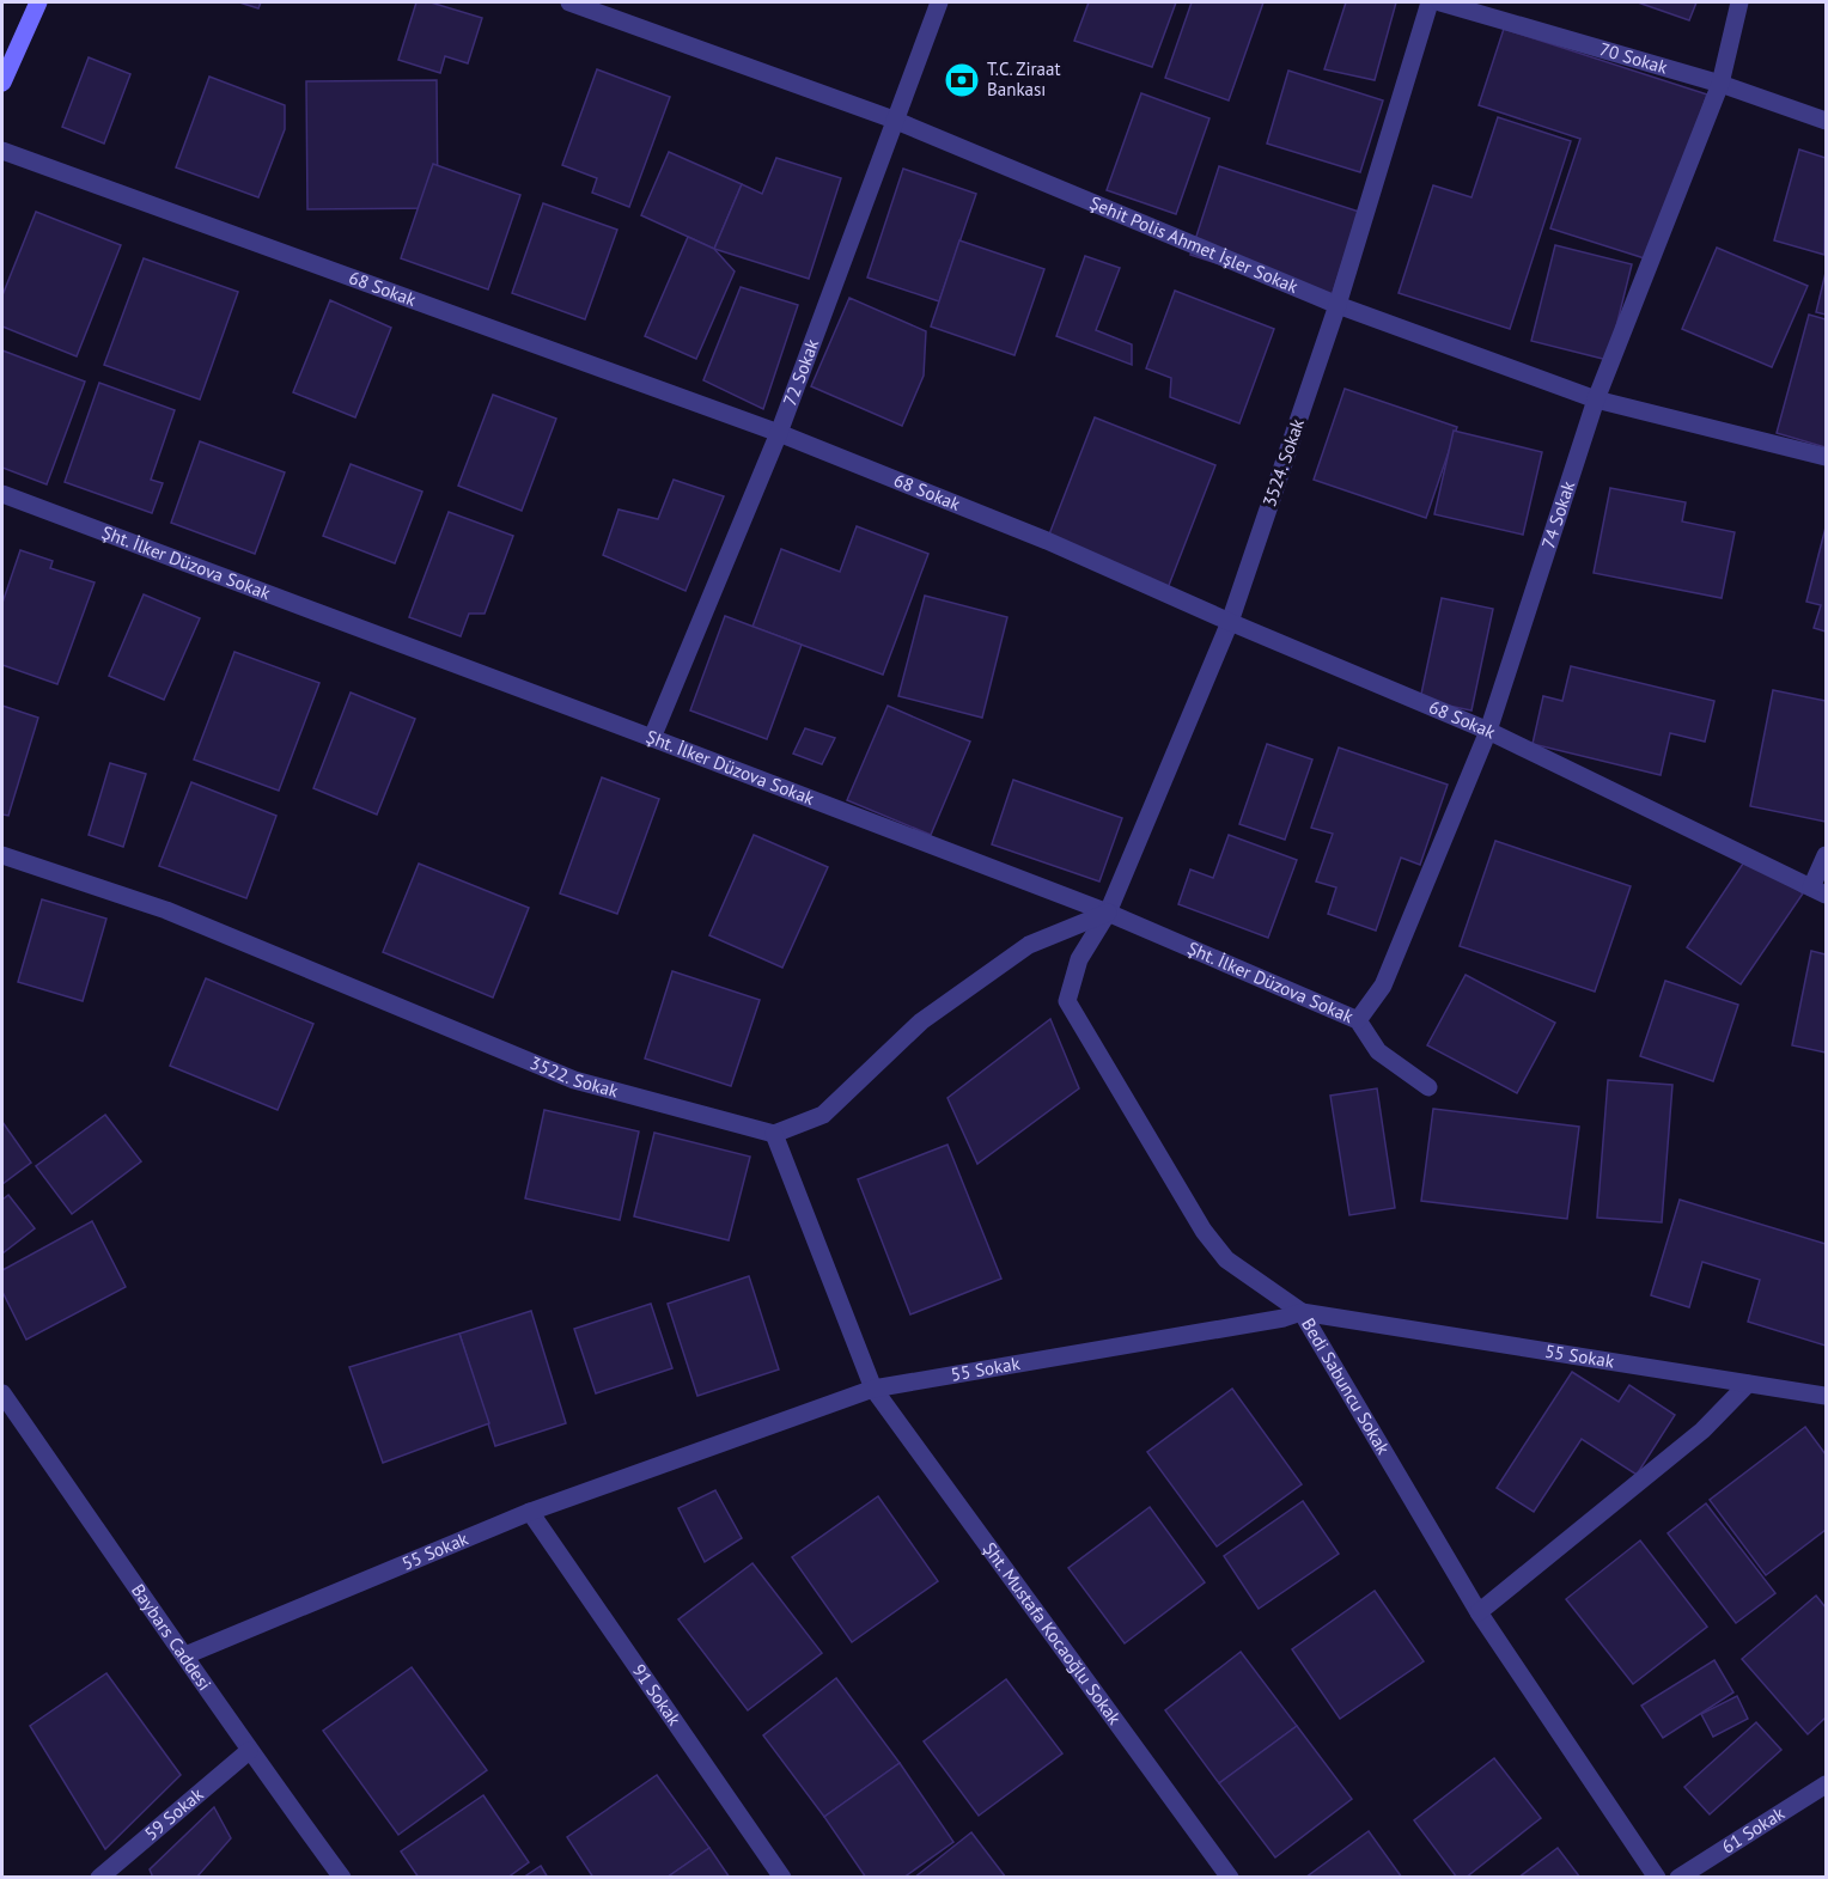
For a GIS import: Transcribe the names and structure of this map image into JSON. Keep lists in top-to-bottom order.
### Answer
{
  "streets": {
    "street": [
      "70 Sokak",
      "Şehit Polis Ahmet İşler Sokak",
      "68 Sokak",
      "72 Sokak",
      "3524. Sokak",
      "74 Sokak",
      "Şht. İlker Düzova Sokak",
      "3522. Sokak",
      "55 Sokak",
      "Bedi Sabuncu Sokak",
      "Şht. Mustafa Kocaoğlu Sokak",
      "Baybars Caddesi",
      "91 Sokak",
      "59 Sokak",
      "61 Sokak"
    ]
  },
  "crossings": [
    ["70 Sokak", "74 Sokak"],
    ["Şehit Polis Ahmet İşler Sokak", "72 Sokak"],
    ["Şehit Polis Ahmet İşler Sokak", "3524. Sokak"],
    ["Şehit Polis Ahmet İşler Sokak", "74 Sokak"],
    ["68 Sokak", "72 Sokak"],
    ["68 Sokak", "3524. Sokak"],
    ["68 Sokak", "74 Sokak"],
    ["72 Sokak", "Şht. İlker Düzova Sokak"],
    ["3524. Sokak", "Şht. İlker Düzova Sokak"],
    ["3524. Sokak", "Bedi Sabuncu Sokak"],
    ["74 Sokak", "Şht. İlker Düzova Sokak"],
    ["Şht. İlker Düzova Sokak", "Bedi Sabuncu Sokak"],
    ["3522. Sokak", "Şht. Mustafa Kocaoğlu Sokak"],
    ["55 Sokak", "Bedi Sabuncu Sokak"],
    ["55 Sokak", "Şht. Mustafa Kocaoğlu Sokak"],
    ["55 Sokak", "Baybars Caddesi"],
    ["55 Sokak", "91 Sokak"],
    ["Baybars Caddesi", "59 Sokak"]
  ],
  "places": {
    "bank": ["T.C. Ziraat Bankası"]
  }
}
